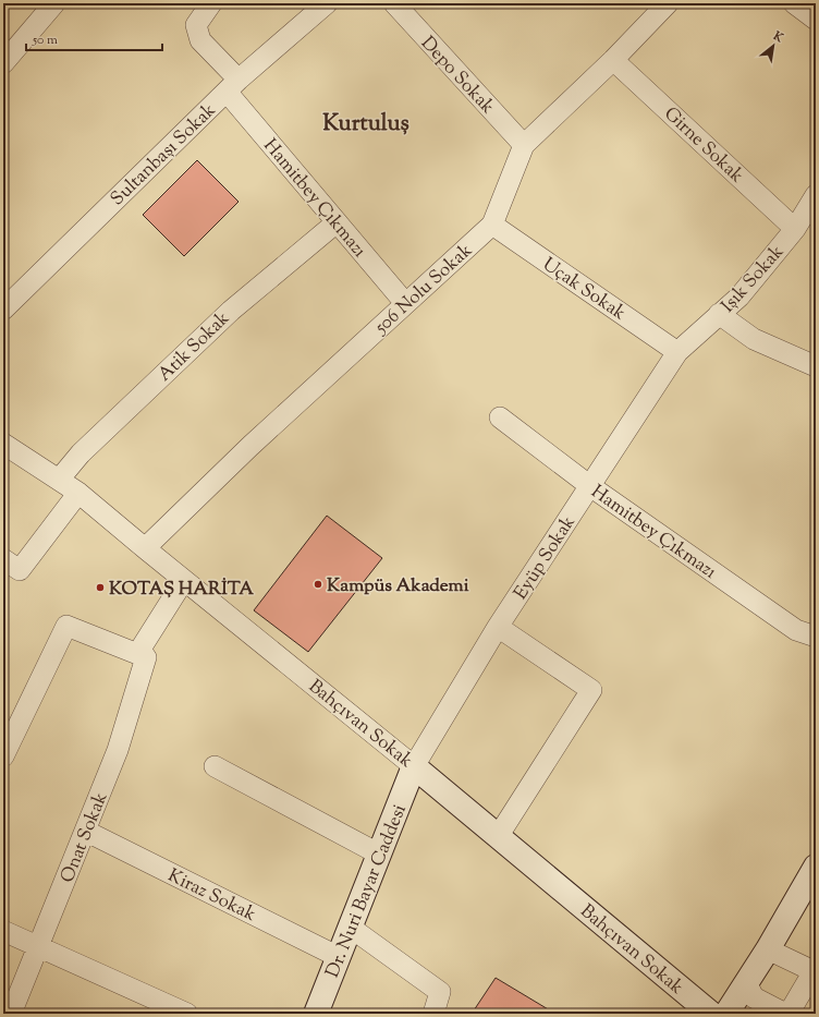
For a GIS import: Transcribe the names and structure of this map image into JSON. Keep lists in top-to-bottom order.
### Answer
{
  "streets": {
    "street": [
      "Depo Sokak",
      "Girne Sokak",
      "Sultanbaşı Sokak",
      "Hamitbey Çıkmazı",
      "Işık Sokak",
      "506 Nolu Sokak",
      "Uçak Sokak",
      "Atik Sokak",
      "Eyüp Sokak",
      "Bahçıvan Sokak",
      "Onat Sokak",
      "Dr. Nuri Bayar Caddesi",
      "Kiraz Sokak"
    ]
  },
  "crossings": [
    ["Depo Sokak", "506 Nolu Sokak"],
    ["Girne Sokak", "Işık Sokak"],
    ["Girne Sokak", "506 Nolu Sokak"],
    ["Sultanbaşı Sokak", "Hamitbey Çıkmazı"],
    ["Hamitbey Çıkmazı", "506 Nolu Sokak"],
    ["Hamitbey Çıkmazı", "Atik Sokak"],
    ["Hamitbey Çıkmazı", "Eyüp Sokak"],
    ["Işık Sokak", "Uçak Sokak"],
    ["Işık Sokak", "Eyüp Sokak"],
    ["506 Nolu Sokak", "Uçak Sokak"],
    ["506 Nolu Sokak", "Bahçıvan Sokak"],
    ["Uçak Sokak", "Eyüp Sokak"],
    ["Atik Sokak", "Bahçıvan Sokak"],
    ["Eyüp Sokak", "Bahçıvan Sokak"],
    ["Eyüp Sokak", "Dr. Nuri Bayar Caddesi"],
    ["Bahçıvan Sokak", "Onat Sokak"],
    ["Bahçıvan Sokak", "Dr. Nuri Bayar Caddesi"],
    ["Onat Sokak", "Kiraz Sokak"],
    ["Dr. Nuri Bayar Caddesi", "Kiraz Sokak"]
  ],
  "districts": ["Kurtuluş"],
  "places": ["Kampüs Akademi", "KOTAŞ HARİTA"],
  "scale_bar": "50 m",
  "north": "top right"
}
